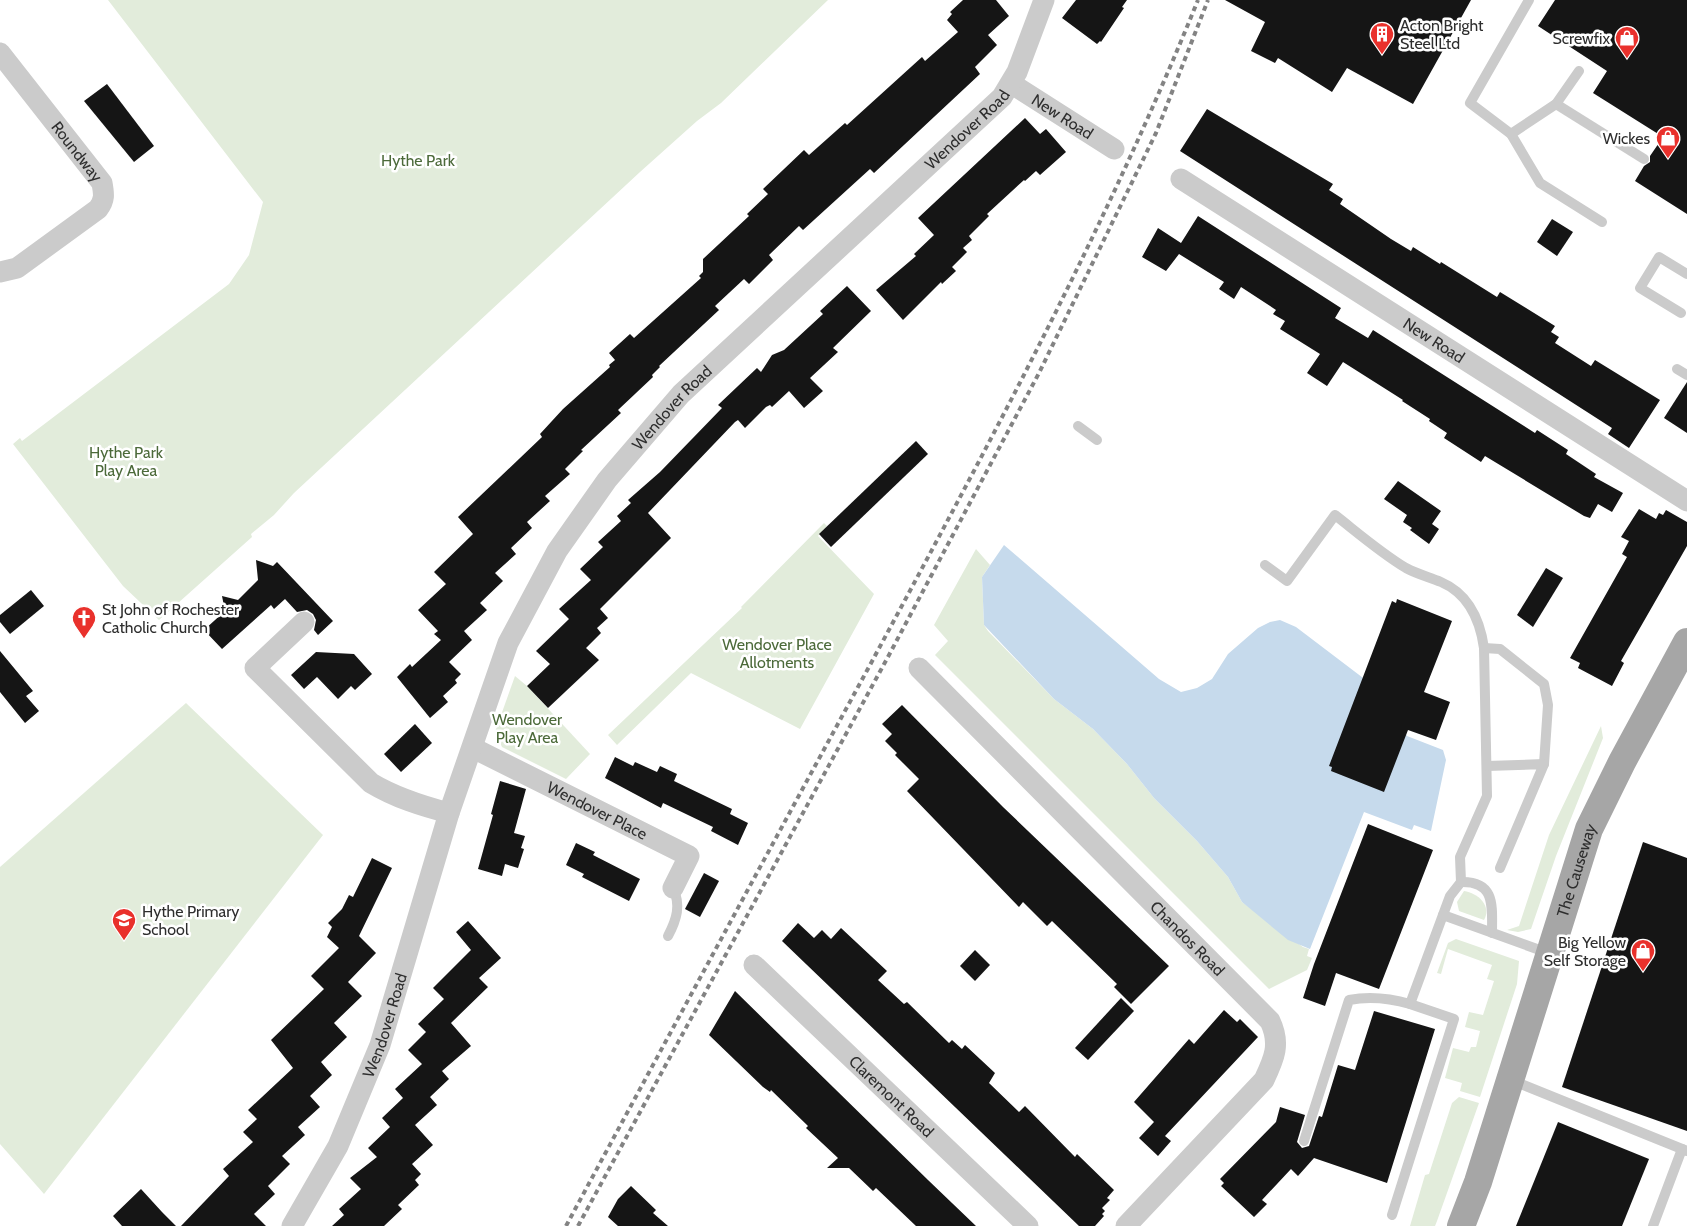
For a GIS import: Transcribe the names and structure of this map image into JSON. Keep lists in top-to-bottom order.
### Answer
{
  "streets": {
    "main road": ["The Causeway"],
    "street": [
      "New Road",
      "Wendover Road",
      "Roundway",
      "Wendover Place",
      "Chandos Road",
      "Claremont Road"
    ]
  },
  "crossings": [
    ["New Road", "Wendover Road"],
    ["Wendover Road", "Wendover Place"]
  ],
  "parks": [
    "Hythe Park",
    "Hythe Park Play Area",
    "Wendover Place Allotments",
    "Wendover Play Area"
  ],
  "places": {
    "building": ["Acton Bright Steel Ltd"],
    "shop": ["Screwfix", "Wickes", "Big Yellow Self Storage"],
    "church": ["St John of Rochester Catholic Church"],
    "school or university": ["Hythe Primary School"]
  }
}
